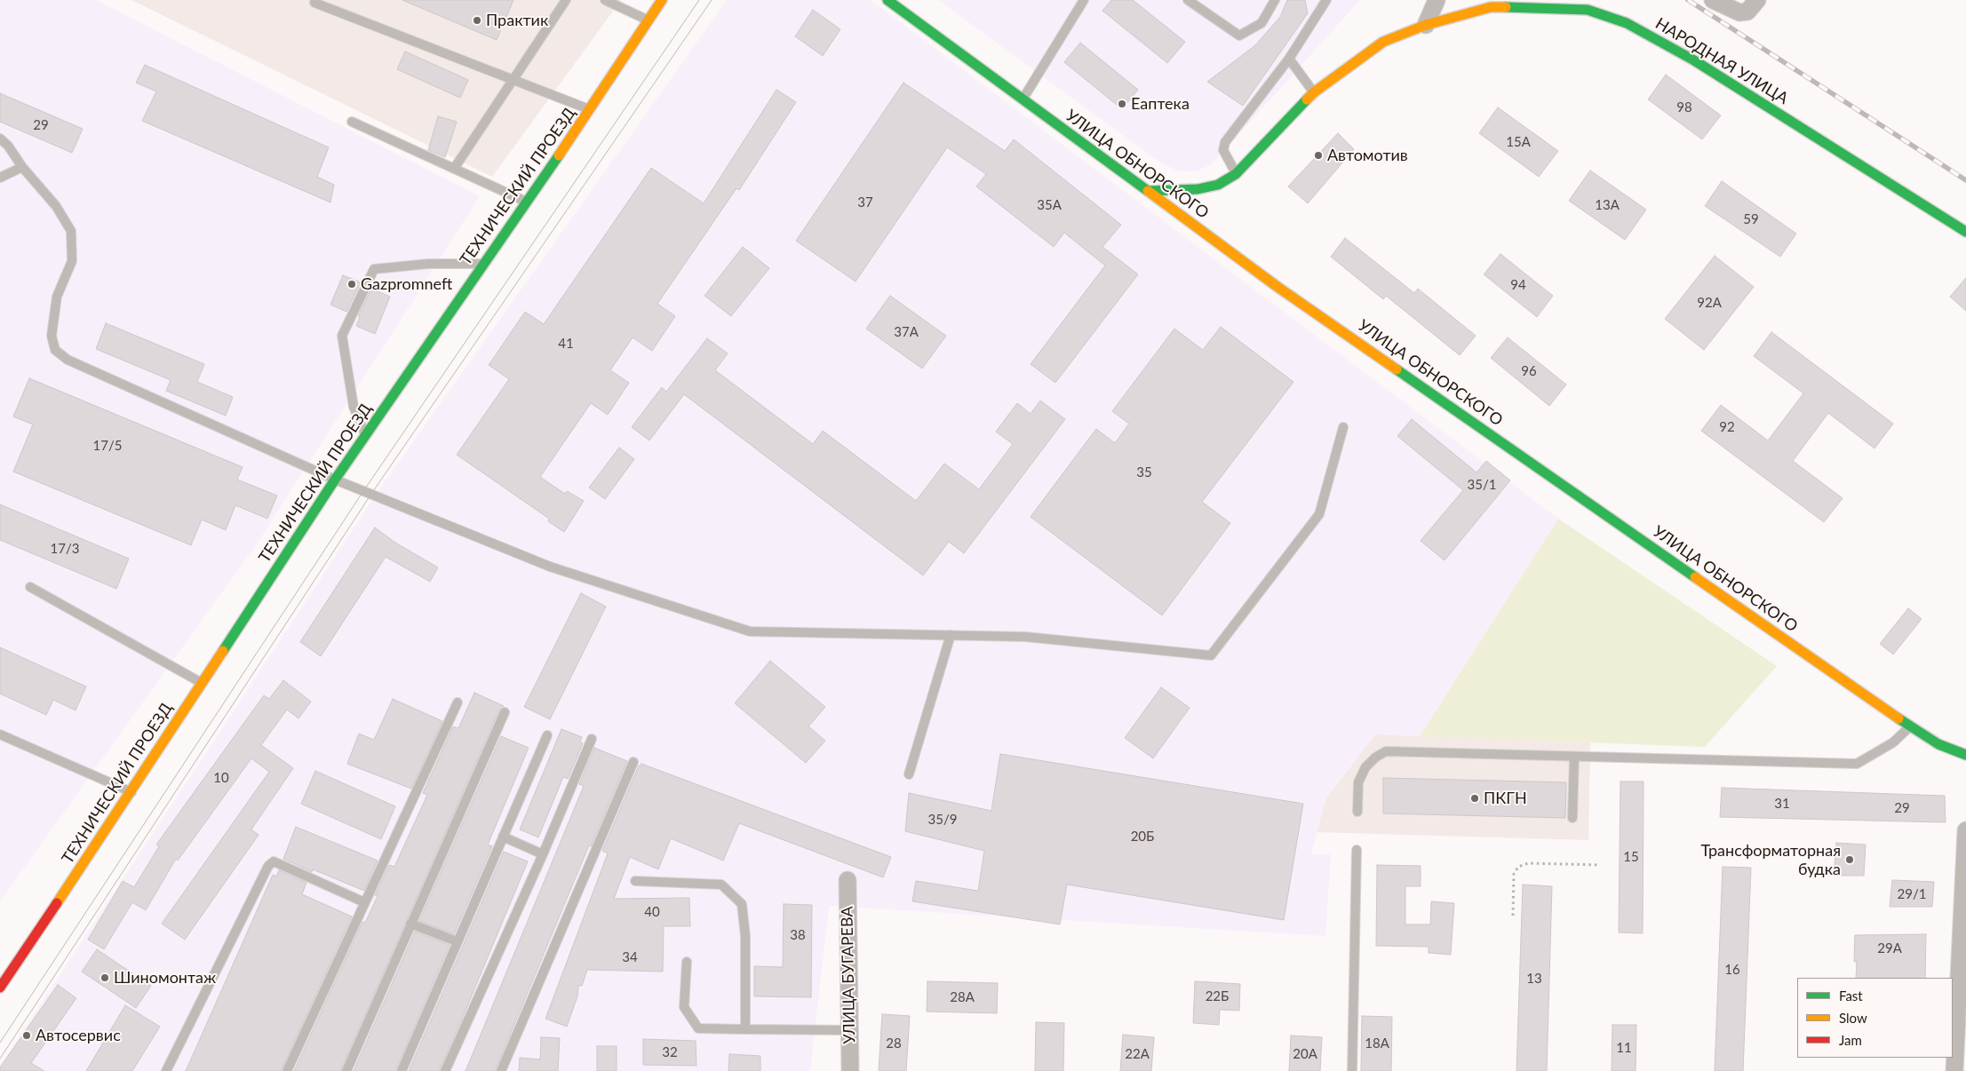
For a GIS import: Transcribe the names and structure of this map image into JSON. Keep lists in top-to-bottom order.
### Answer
{
  "streets": {
    "main road": ["НАРОДНАЯ УЛИЦА", "УЛИЦА ОБНОРСКОГО", "ТЕХНИЧЕСКИЙ ПРОЕЗД"],
    "street": ["УЛИЦА БУГАРЕВА"]
  },
  "crossings": [
    ["НАРОДНАЯ УЛИЦА", "УЛИЦА ОБНОРСКОГО"]
  ],
  "places": [
    "Практик",
    "Еаптека",
    "Автомотив",
    "Gazpromneft",
    "ПКГН",
    "Трансформаторная будка",
    "Шиномонтаж",
    "Автосервис"
  ],
  "house_numbers": [
    "98",
    "29",
    "15А",
    "37",
    "35А",
    "13А",
    "59",
    "94",
    "92А",
    "37А",
    "41",
    "96",
    "92",
    "17/5",
    "35",
    "35/1",
    "17/3",
    "10",
    "31",
    "29",
    "35/9",
    "20Б",
    "15",
    "29/1",
    "40",
    "38",
    "29А",
    "34",
    "16",
    "13",
    "22Б",
    "28А",
    "28",
    "18А",
    "11",
    "32",
    "22А",
    "20А"
  ],
  "legend": ["Fast", "Slow", "Jam"]
}
